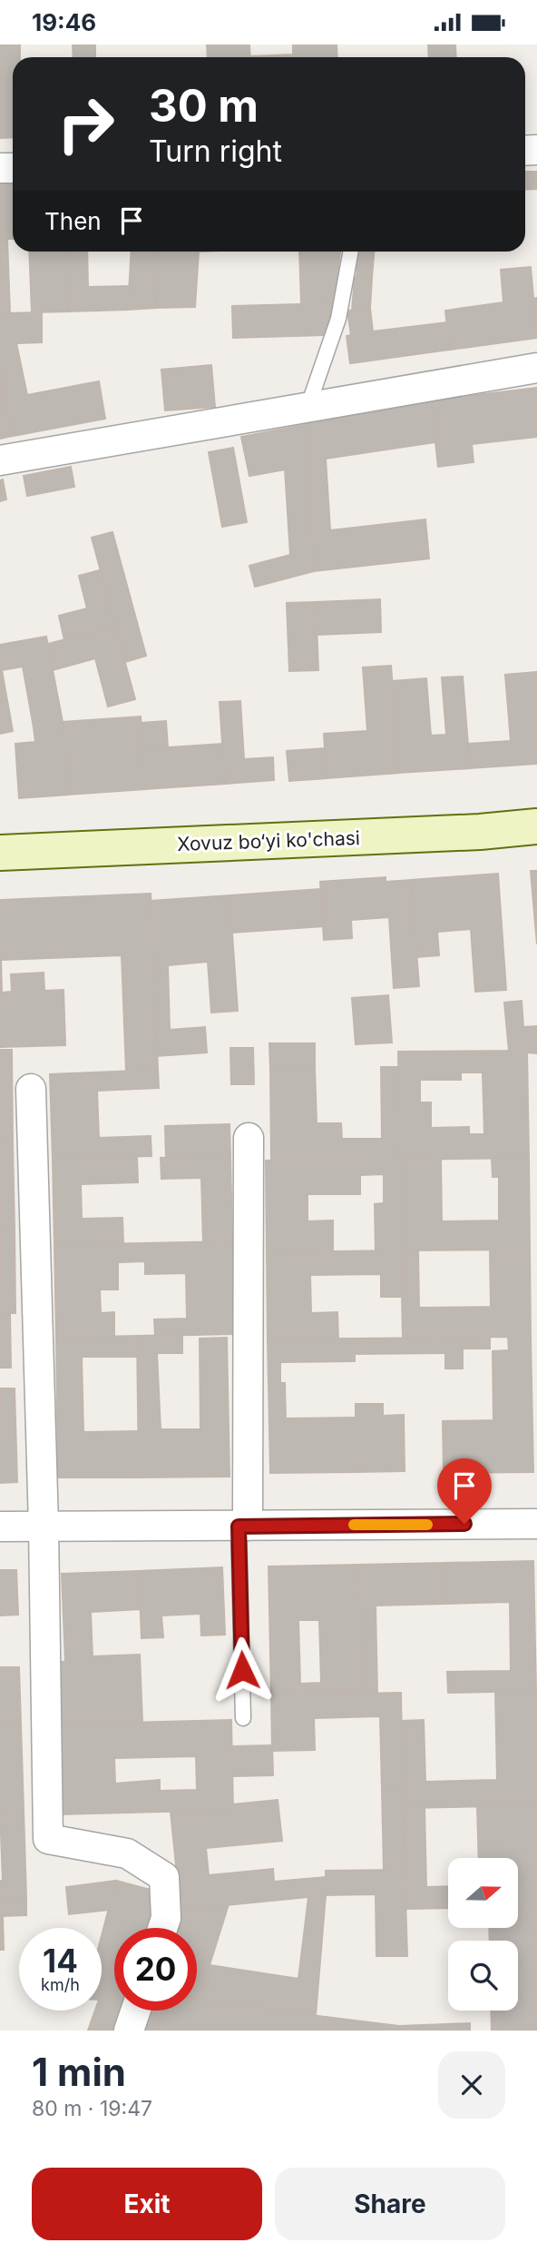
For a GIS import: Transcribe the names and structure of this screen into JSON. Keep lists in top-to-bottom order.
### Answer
{
  "streets": {
    "main road": ["Xovuz bo‘yi ko'chasi"]
  },
  "north": "right",
  "page": {
    "status": "19:46",
    "turn": ["30 m", "Turn right"],
    "then": "Then",
    "speed": "14 km/h",
    "limit": "20",
    "heading": ["1 min", "80 m · 19:47"],
    "buttons": ["Exit", "Share"]
  }
}
